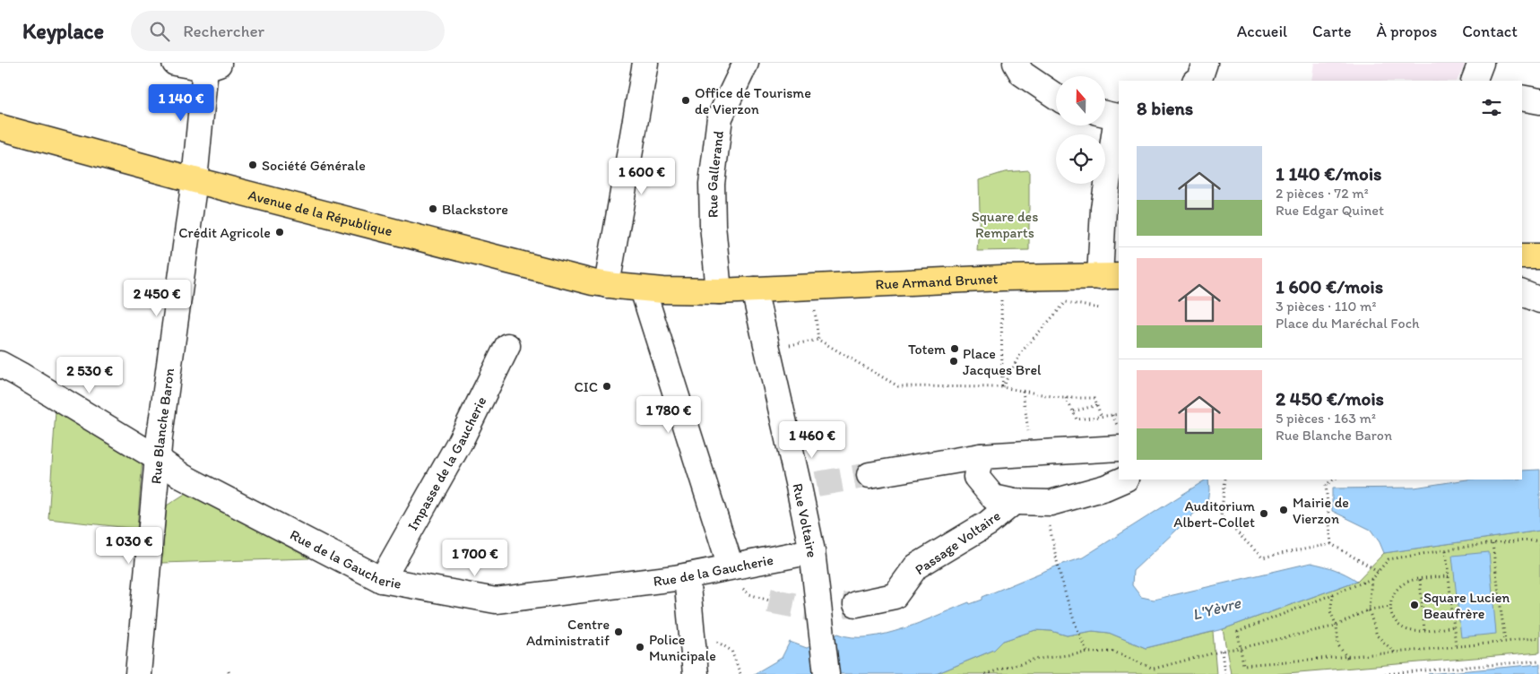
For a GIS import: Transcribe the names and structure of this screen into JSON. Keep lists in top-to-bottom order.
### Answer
{
  "streets": {
    "main road": ["Avenue de la République", "Rue Armand Brunet"],
    "street": [
      "Rue Gallerand",
      "Rue Blanche Baron",
      "Impasse de la Gaucherie",
      "Rue Voltaire",
      "Passage Voltaire",
      "Rue de la Gaucherie"
    ]
  },
  "crossings": [
    ["Rue Gallerand", "Avenue de la République"],
    ["Rue Gallerand", "Rue Armand Brunet"],
    ["Avenue de la République", "Rue Armand Brunet"],
    ["Avenue de la République", "Rue Blanche Baron"],
    ["Rue Armand Brunet", "Rue Voltaire"],
    ["Rue Blanche Baron", "Rue de la Gaucherie"],
    ["Impasse de la Gaucherie", "Rue de la Gaucherie"],
    ["Rue Voltaire", "Rue de la Gaucherie"]
  ],
  "water": ["L'Yèvre"],
  "parks": ["Square des Remparts"],
  "places": [
    "Office de Tourisme de Vierzon",
    "Société Générale",
    "Blackstore",
    "Crédit Agricole",
    "Totem",
    "Place Jacques Brel",
    "CIC",
    "Mairie de Vierzon",
    "Auditorium Albert-Collet",
    "Square Lucien Beaufrère",
    "Centre Administratif",
    "Police Municipale"
  ],
  "north": "top",
  "page": {
    "header": "Keyplace",
    "search": "Rechercher",
    "nav": [
      "Accueil",
      "Carte",
      "À propos",
      "Contact"
    ],
    "heading": "8 biens",
    "price": [
      "1 140 €",
      "1 600 €",
      "2 450 €",
      "2 530 €",
      "1 780 €",
      "1 460 €",
      "1 030 €",
      "1 700 €"
    ],
    "list": [
      {
        "name": "1 140 €/mois",
        "note": "2 pièces · 72 m² · Rue Edgar Quinet"
      },
      {
        "name": "1 600 €/mois",
        "note": "3 pièces · 110 m² · Place du Maréchal Foch"
      },
      {
        "name": "2 450 €/mois",
        "note": "5 pièces · 163 m² · Rue Blanche Baron"
      }
    ]
  }
}
